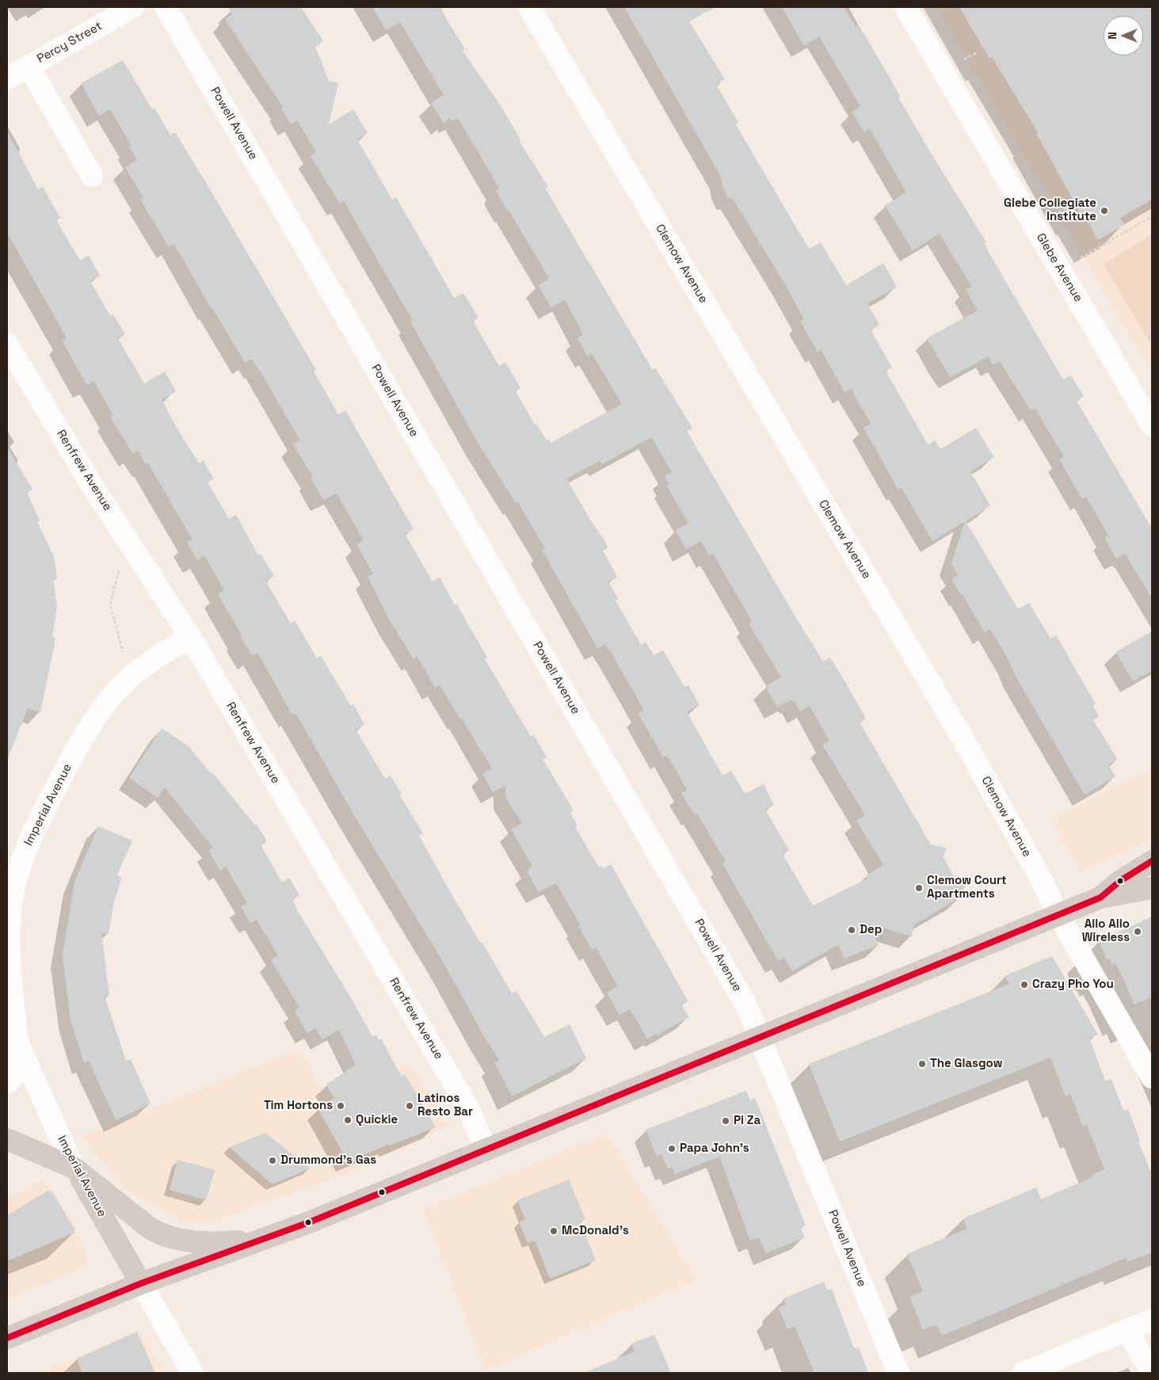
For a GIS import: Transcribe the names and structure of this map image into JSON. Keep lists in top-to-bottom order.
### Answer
{
  "streets": {
    "main road": ["Imperial Avenue"],
    "street": [
      "Percy Street",
      "Powell Avenue",
      "Clemow Avenue",
      "Glebe Avenue",
      "Renfrew Avenue"
    ]
  },
  "crossings": [
    ["Renfrew Avenue", "Imperial Avenue"]
  ],
  "places": [
    "Glebe Collegiate Institute",
    "Clemow Court Apartments",
    "Dep",
    "Allo Allo Wireless",
    "Crazy Pho You",
    "The Glasgow",
    "Tim Hortons",
    "Latinos Resto Bar",
    "Quickie",
    "Pi Za",
    "Papa John's",
    "Drummond's Gas",
    "McDonald's"
  ],
  "north": "left"
}
